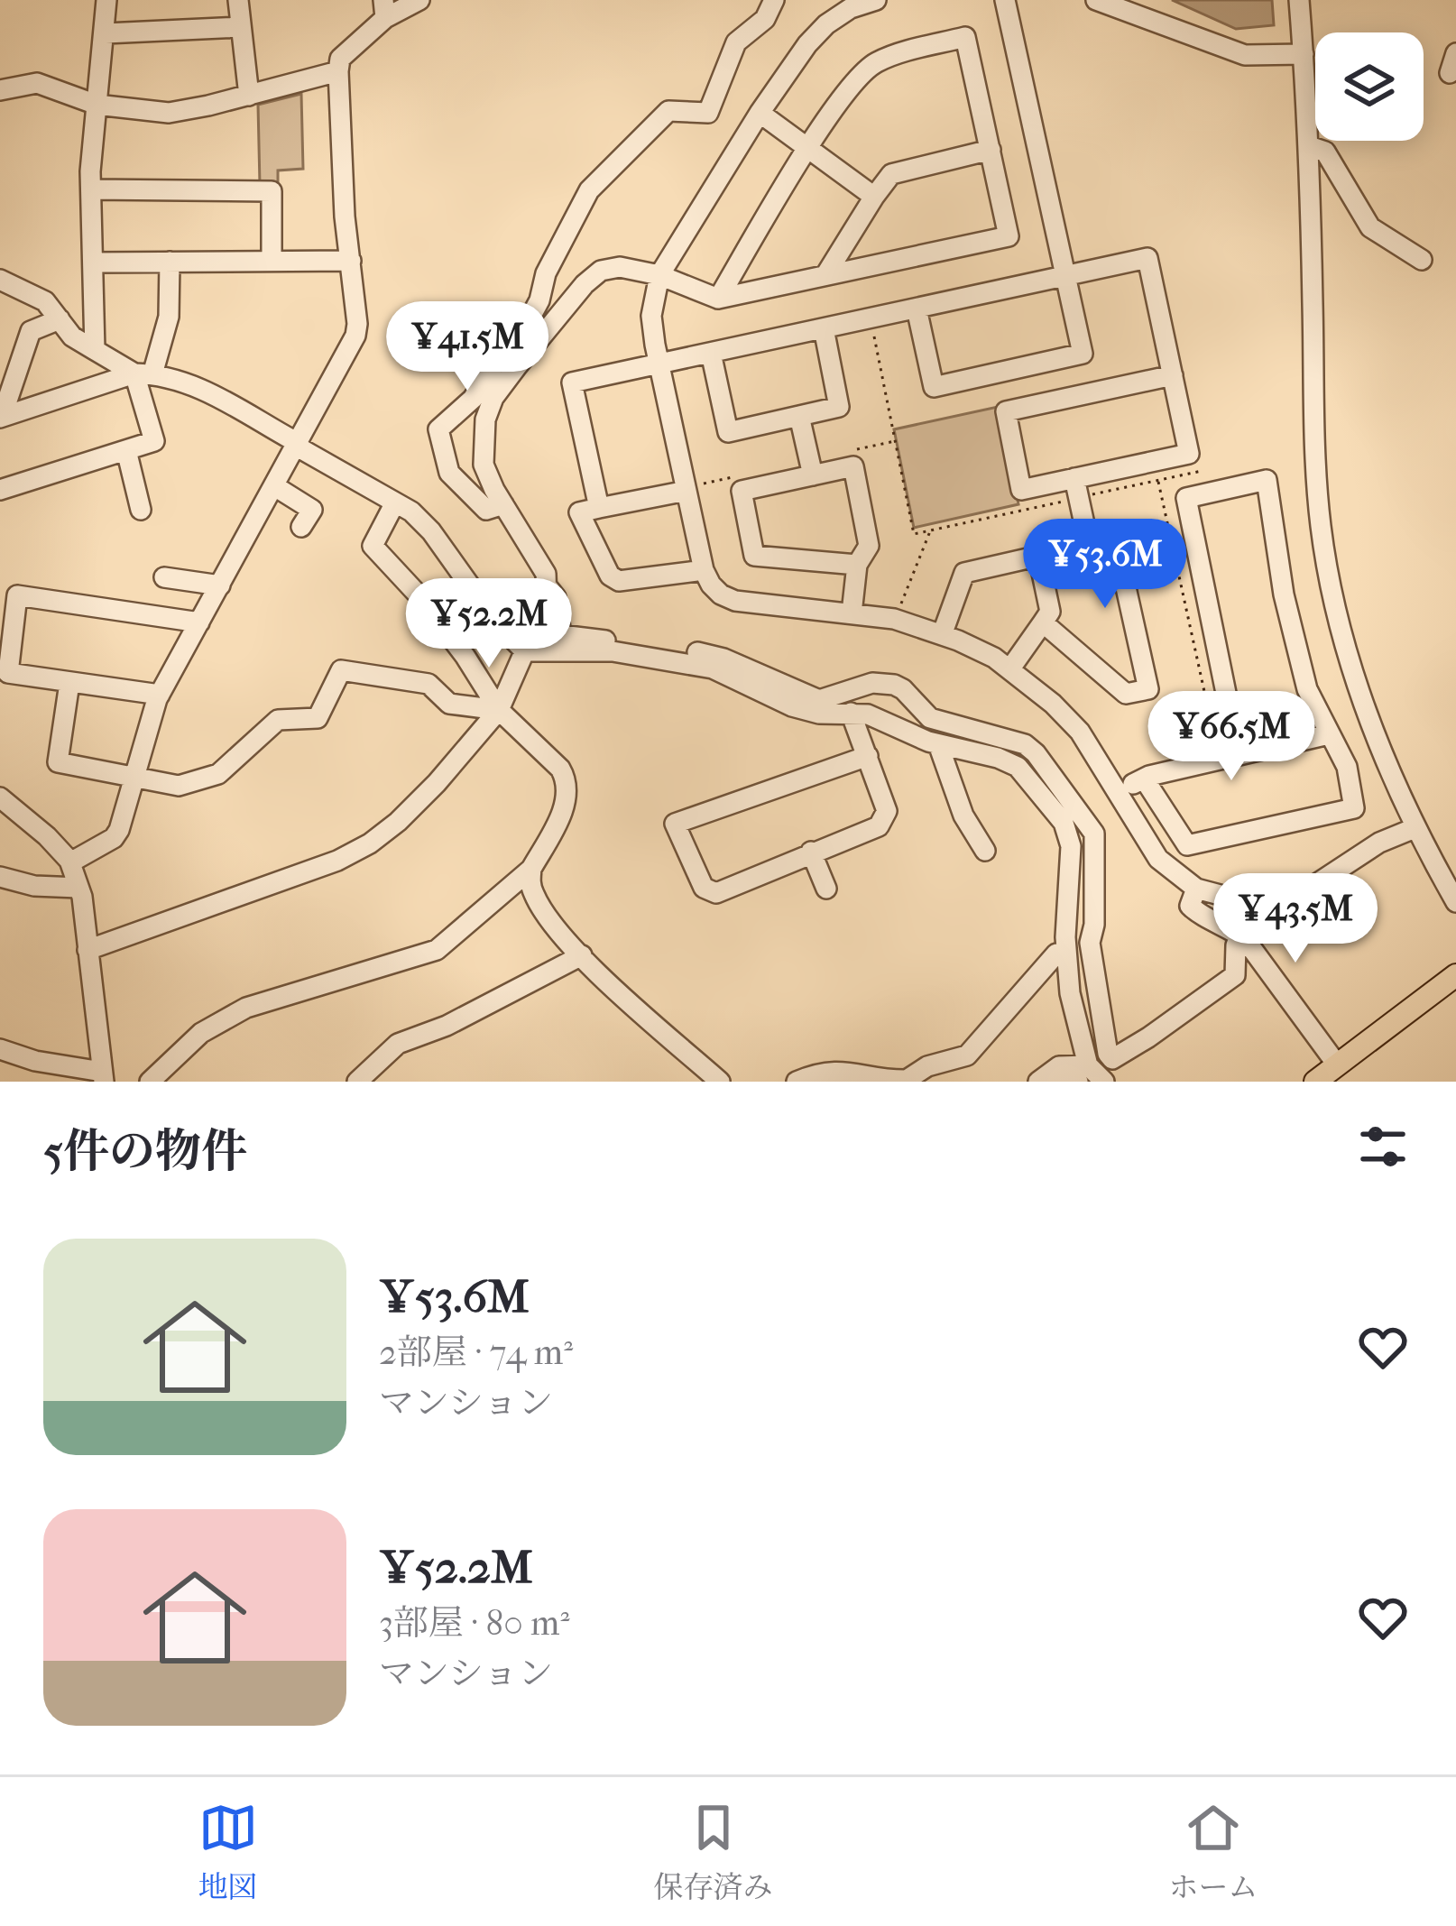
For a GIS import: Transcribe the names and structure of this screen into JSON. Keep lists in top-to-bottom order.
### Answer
{
  "page": {
    "price": [
      "¥41.5M",
      "¥53.6M",
      "¥52.2M",
      "¥66.5M",
      "¥43.5M"
    ],
    "heading": "5件の物件",
    "list": [
      {
        "name": "¥53.6M",
        "note": "2部屋 · 74 m² · マンション"
      },
      {
        "name": "¥52.2M",
        "note": "3部屋 · 80 m² · マンション"
      }
    ],
    "tabs": ["地図", "保存済み", "ホーム"]
  }
}
